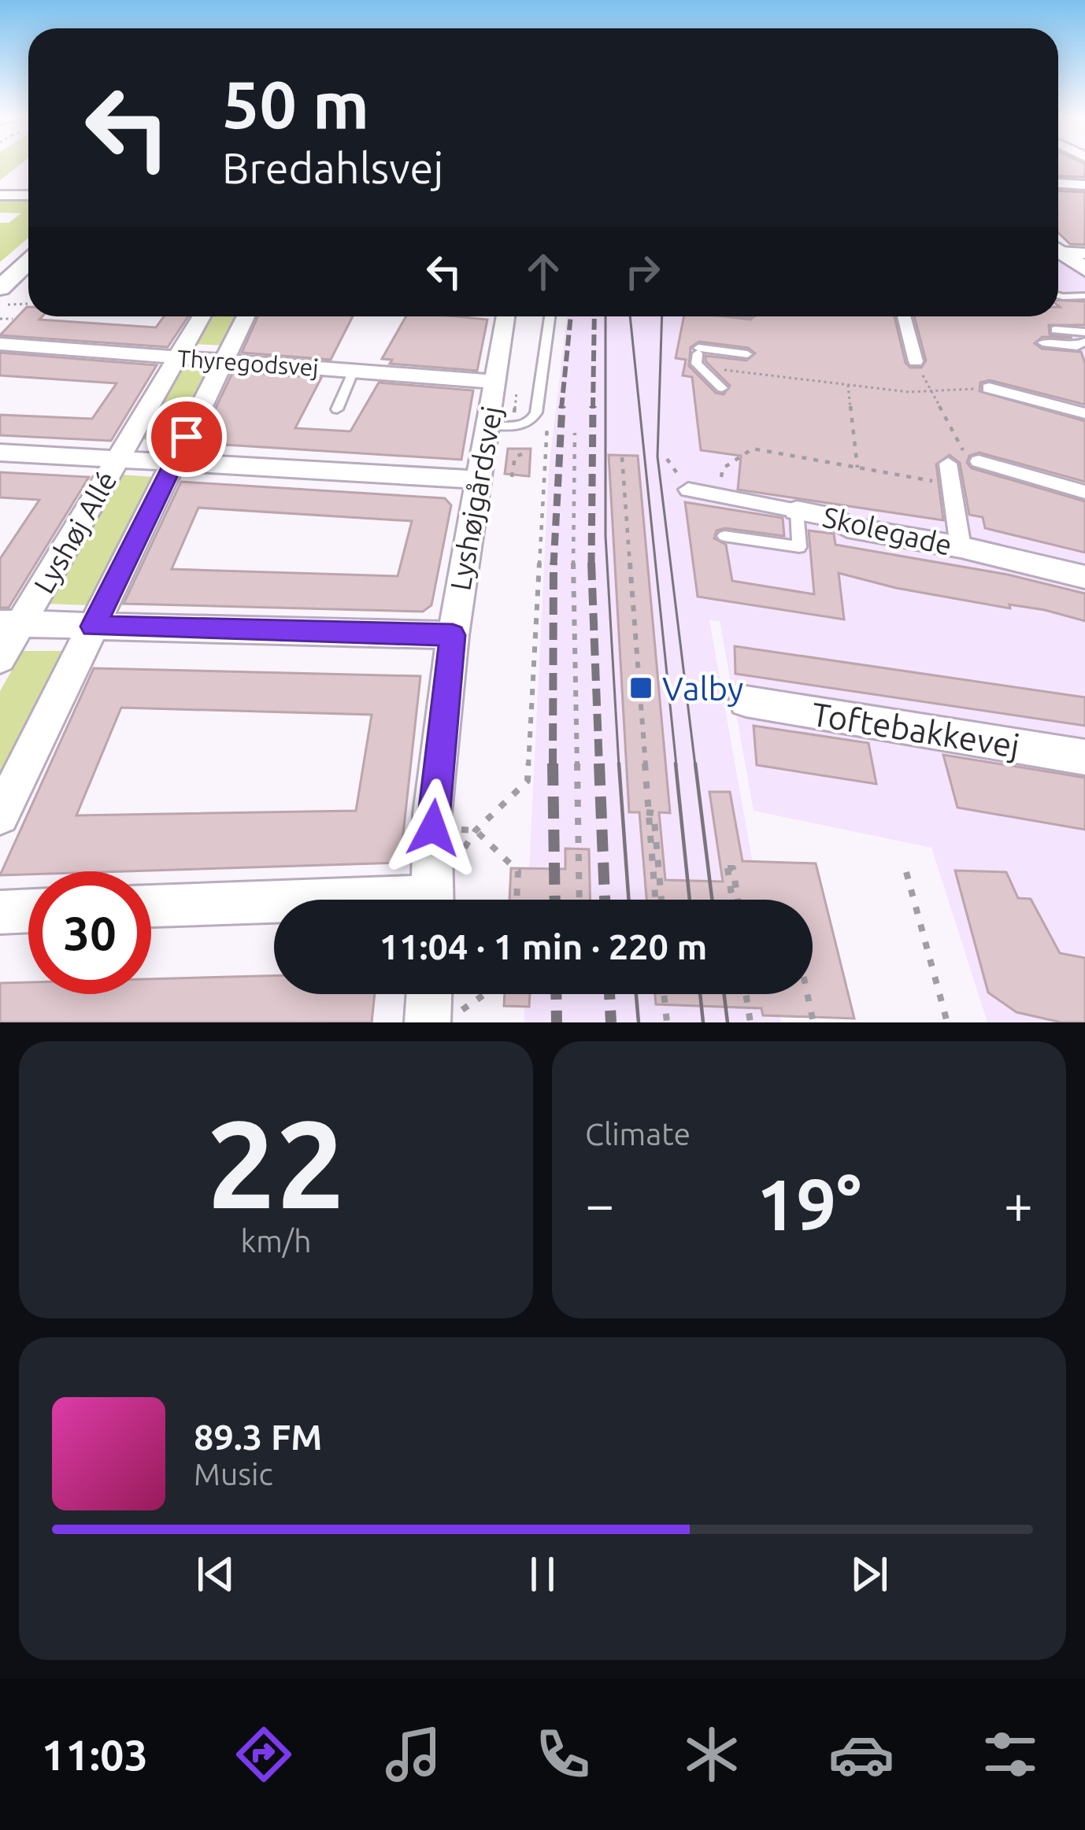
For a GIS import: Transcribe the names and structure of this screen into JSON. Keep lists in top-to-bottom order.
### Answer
{
  "streets": {
    "street": [
      "Thyregodsvej",
      "Lyshøjgårdsvej",
      "Skolegade",
      "Lyshøj Allé",
      "Toftebakkevej"
    ]
  },
  "crossings": [
    ["Thyregodsvej", "Lyshøjgårdsvej"],
    ["Thyregodsvej", "Lyshøj Allé"]
  ],
  "places": {
    "transit": ["Valby"]
  },
  "page": {
    "turn": ["50 m", "Bredahlsvej"],
    "limit": "30",
    "trip": "11:04 · 1 min · 220 m",
    "tile": [
      ["22", "km/h"],
      "Climate"
    ],
    "heat": ["−", "19°", "+"],
    "song": ["89.3 FM", "Music"],
    "tabs": "11:03"
  }
}
